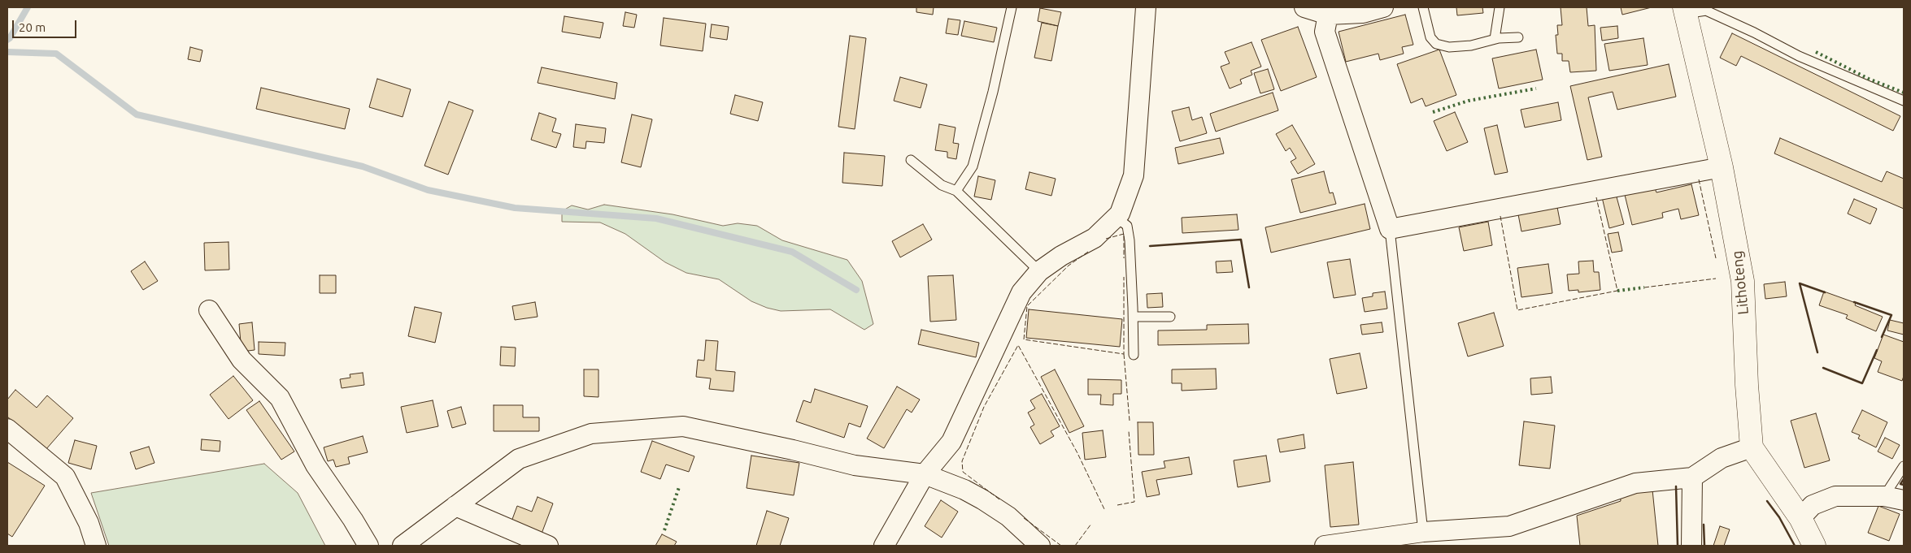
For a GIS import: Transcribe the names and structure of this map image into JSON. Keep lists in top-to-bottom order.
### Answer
{
  "streets": {
    "main road": ["Lithoteng"]
  },
  "scale_bar": "20 m"
}
